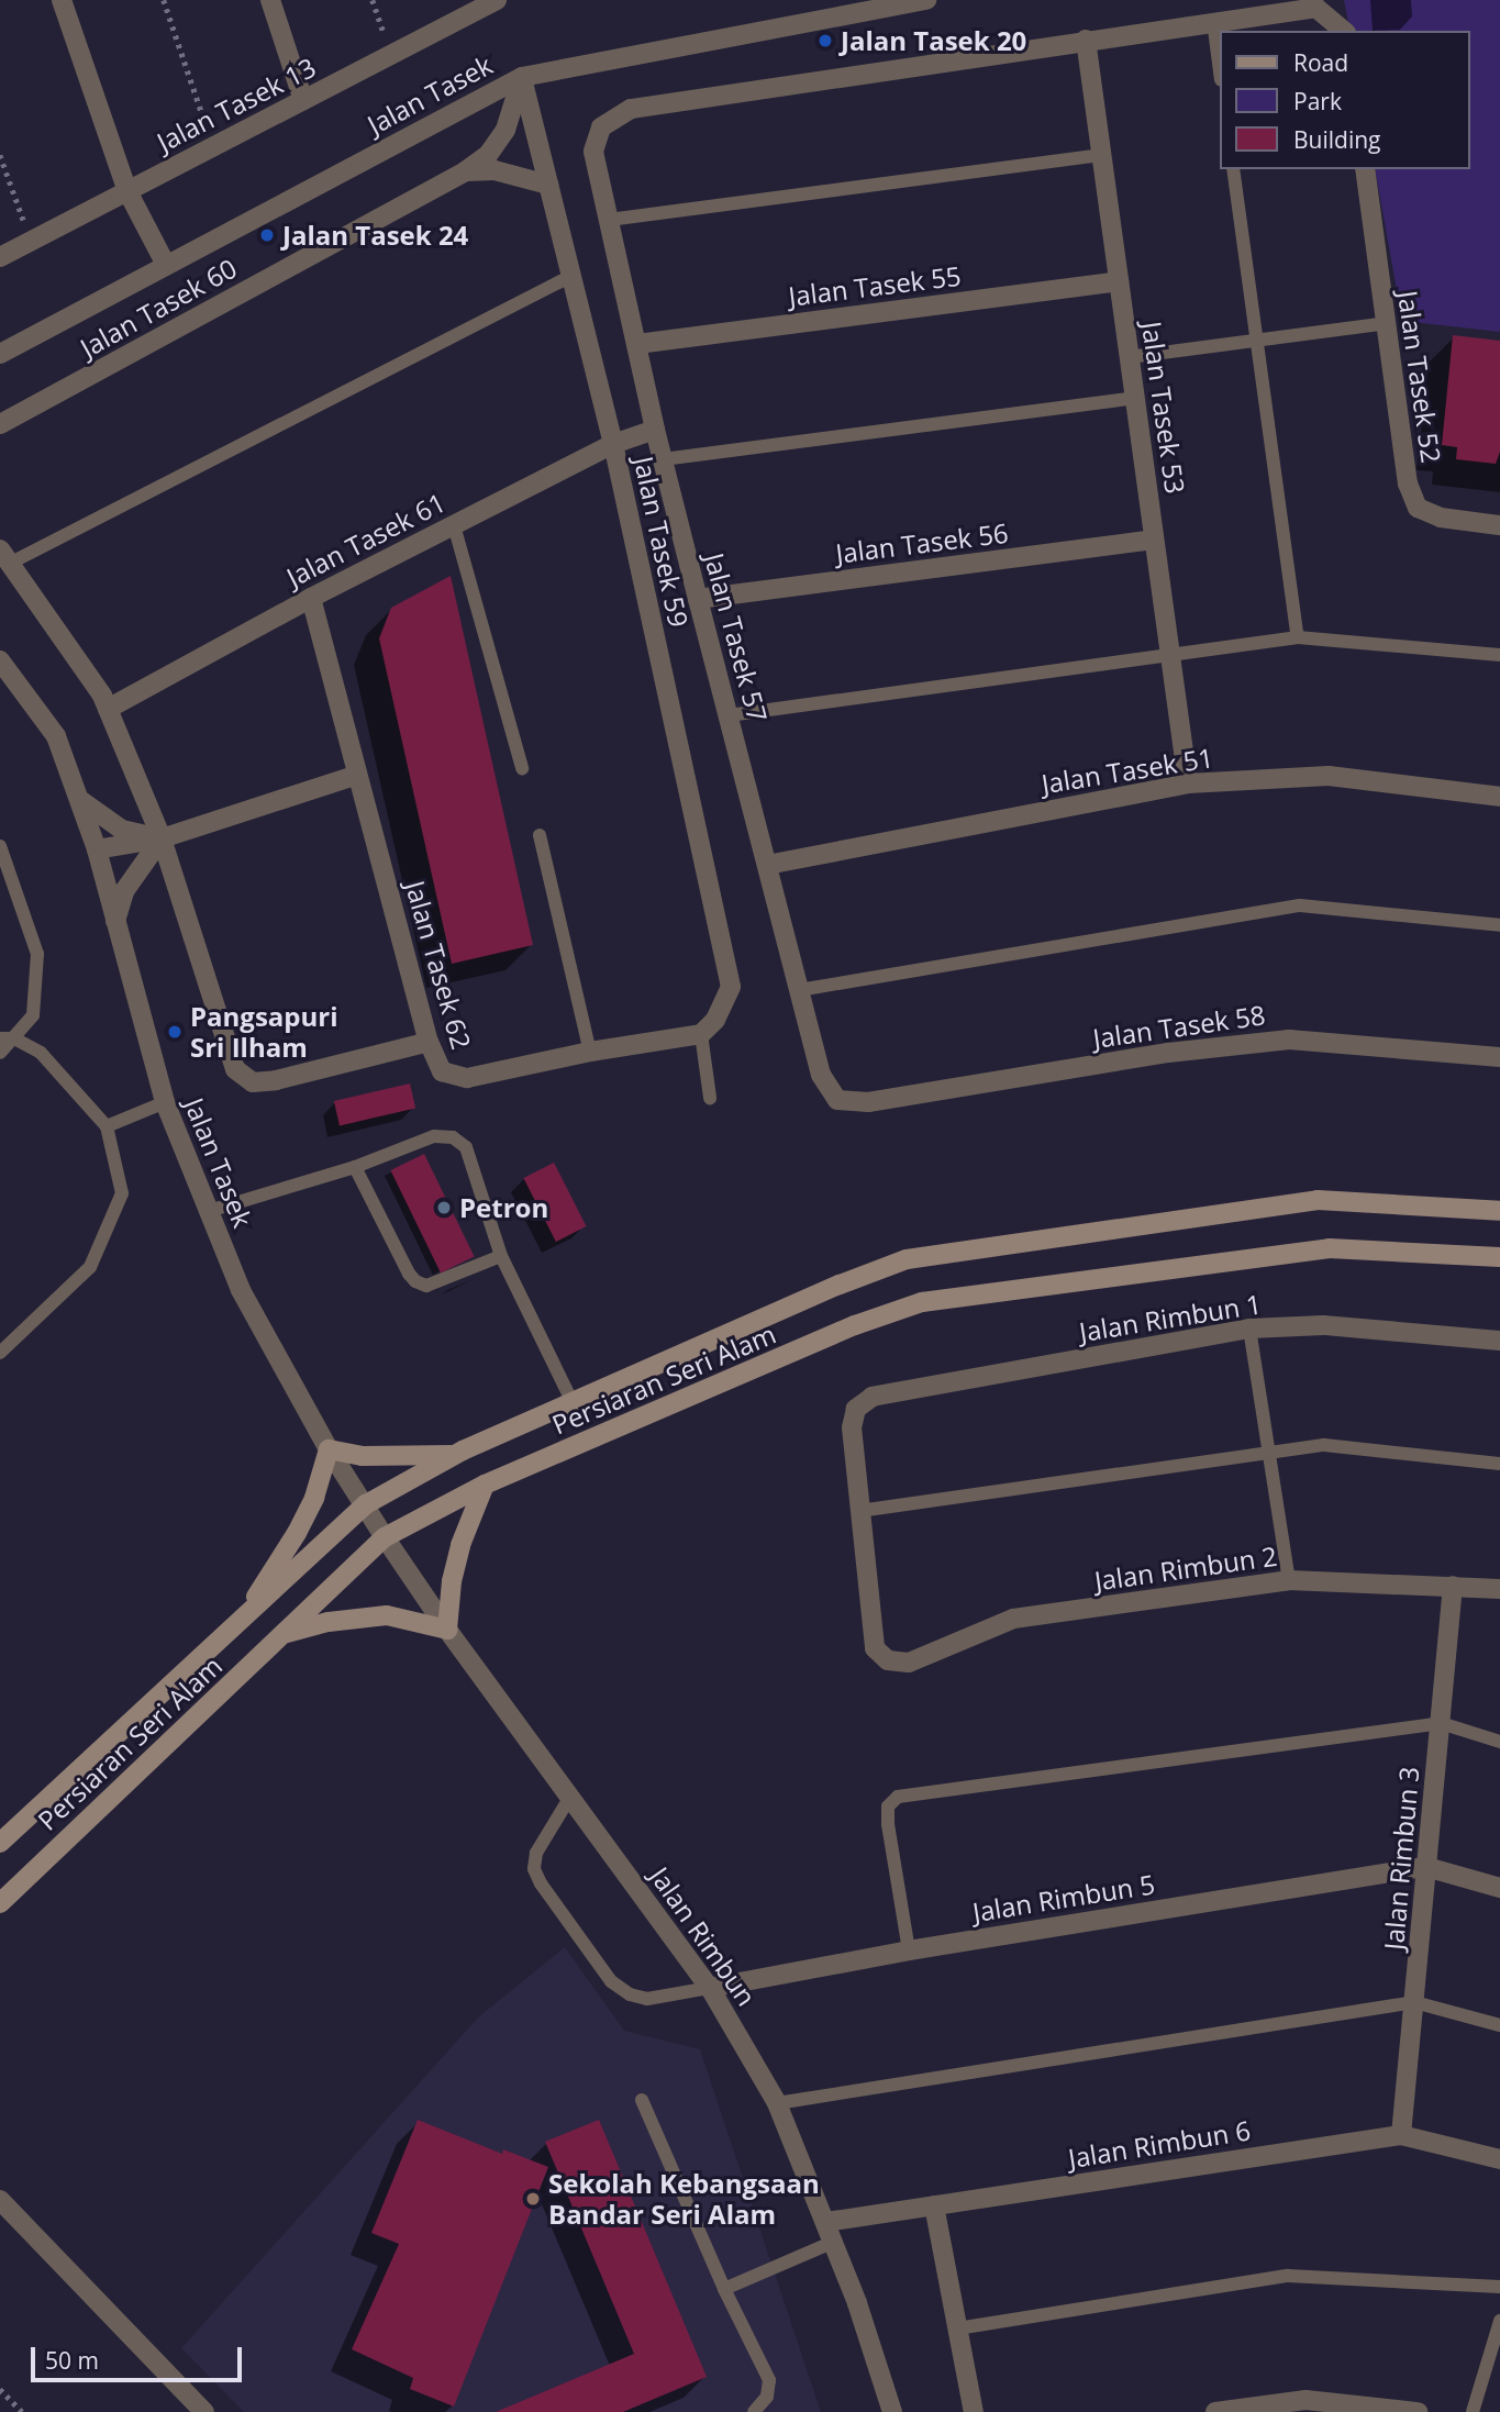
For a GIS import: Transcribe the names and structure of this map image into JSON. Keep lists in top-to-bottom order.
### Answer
{
  "streets": {
    "main road": ["Persiaran Seri Alam"],
    "street": [
      "Jalan Tasek",
      "Jalan Tasek 13",
      "Jalan Tasek 55",
      "Jalan Tasek 60",
      "Jalan Tasek 52",
      "Jalan Tasek 53",
      "Jalan Tasek 61",
      "Jalan Tasek 59",
      "Jalan Tasek 56",
      "Jalan Tasek 57",
      "Jalan Tasek 51",
      "Jalan Tasek 62",
      "Jalan Tasek 58",
      "Jalan Rimbun 1",
      "Jalan Rimbun 2",
      "Jalan Rimbun 3",
      "Jalan Rimbun 5",
      "Jalan Rimbun",
      "Jalan Rimbun 6"
    ]
  },
  "crossings": [
    ["Jalan Tasek", "Jalan Tasek 60"],
    ["Jalan Tasek", "Jalan Tasek 59"],
    ["Jalan Tasek", "Persiaran Seri Alam"],
    ["Jalan Tasek", "Jalan Rimbun"],
    ["Jalan Tasek 55", "Jalan Tasek 53"],
    ["Jalan Tasek 55", "Jalan Tasek 57"],
    ["Jalan Tasek 60", "Jalan Tasek 59"],
    ["Jalan Tasek 53", "Jalan Tasek 56"],
    ["Jalan Tasek 53", "Jalan Tasek 57"],
    ["Jalan Tasek 53", "Jalan Tasek 51"],
    ["Jalan Tasek 61", "Jalan Tasek 59"],
    ["Jalan Tasek 61", "Jalan Tasek 57"],
    ["Jalan Tasek 61", "Jalan Tasek 62"],
    ["Jalan Tasek 59", "Jalan Tasek 62"],
    ["Jalan Tasek 56", "Jalan Tasek 57"],
    ["Jalan Tasek 57", "Jalan Tasek 51"],
    ["Jalan Tasek 57", "Jalan Tasek 58"],
    ["Jalan Rimbun 1", "Jalan Rimbun 2"],
    ["Persiaran Seri Alam", "Jalan Rimbun"],
    ["Jalan Rimbun 2", "Jalan Rimbun 3"],
    ["Jalan Rimbun 3", "Jalan Rimbun 5"],
    ["Jalan Rimbun 3", "Jalan Rimbun 6"],
    ["Jalan Rimbun 5", "Jalan Rimbun"],
    ["Jalan Rimbun", "Jalan Rimbun 6"]
  ],
  "places": [
    "Jalan Tasek 20",
    "Jalan Tasek 24",
    "Pangsapuri Sri Ilham",
    "Petron",
    "Sekolah Kebangsaan Bandar Seri Alam"
  ],
  "legend": ["Road", "Park", "Building"],
  "scale_bar": "50 m"
}
